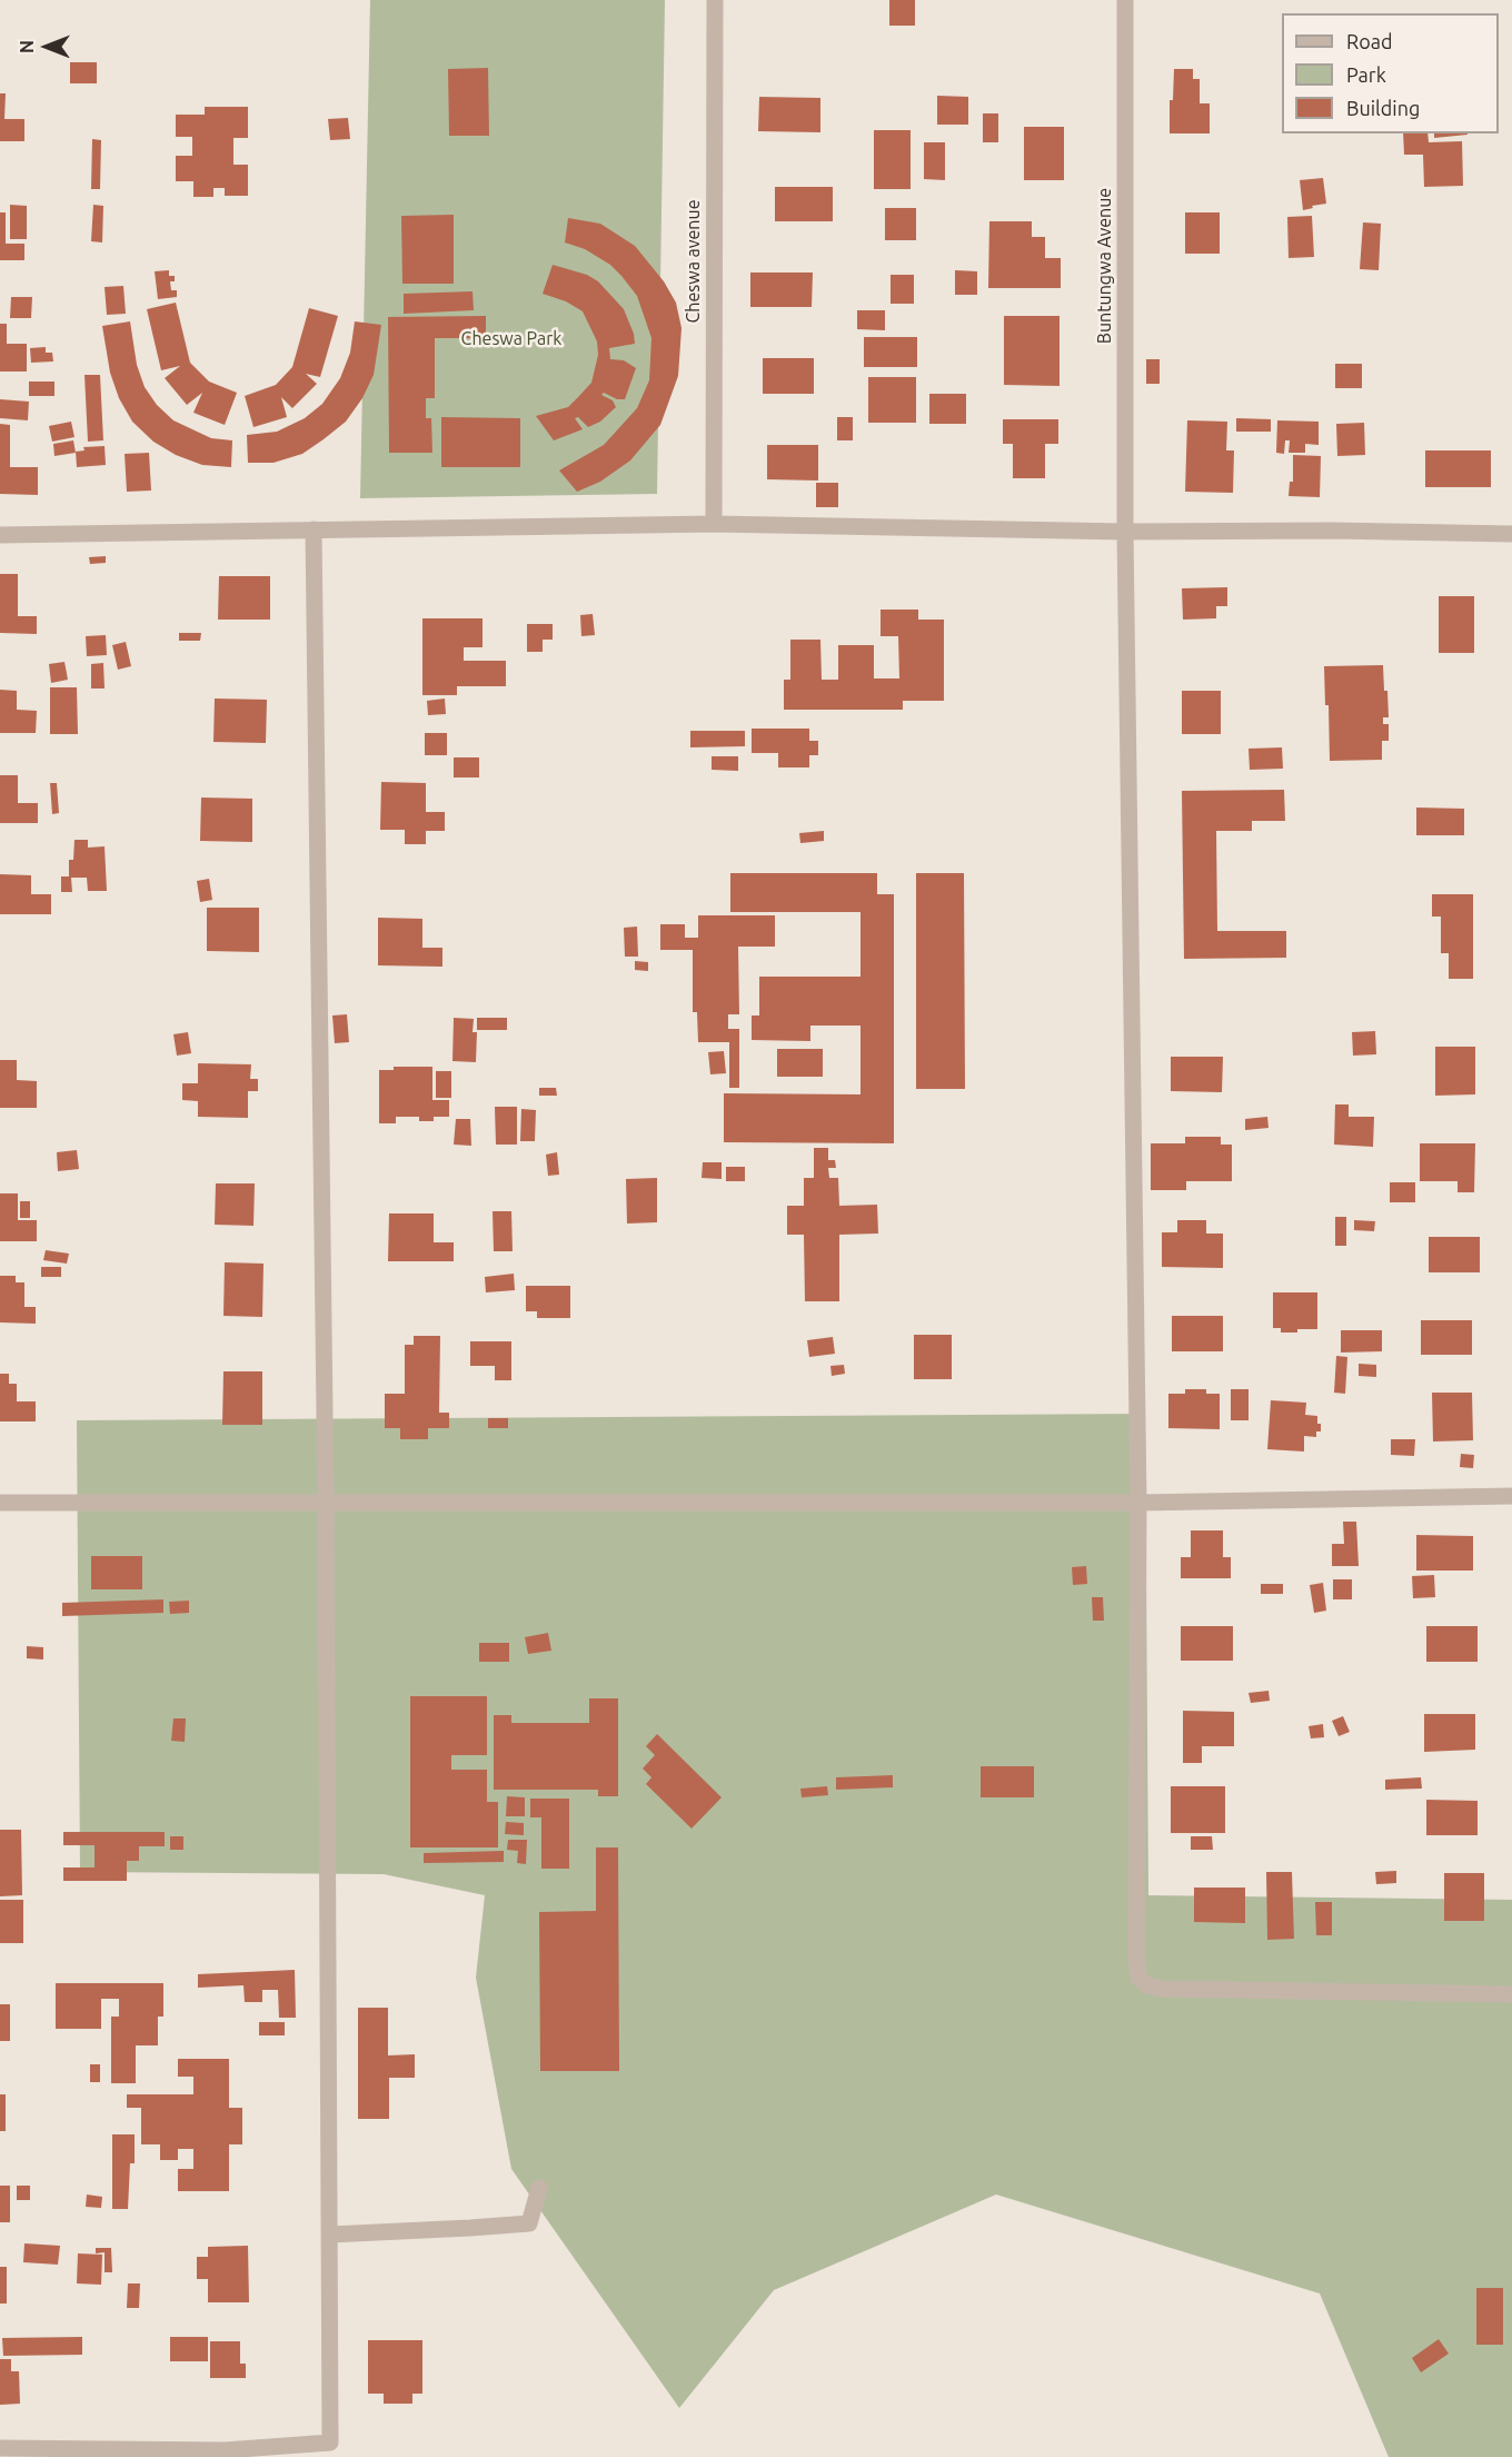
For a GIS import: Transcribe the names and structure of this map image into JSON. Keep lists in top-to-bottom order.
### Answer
{
  "streets": {
    "street": ["Cheswa avenue", "Buntungwa Avenue"]
  },
  "parks": ["Cheswa Park"],
  "legend": ["Road", "Park", "Building"],
  "north": "left"
}
